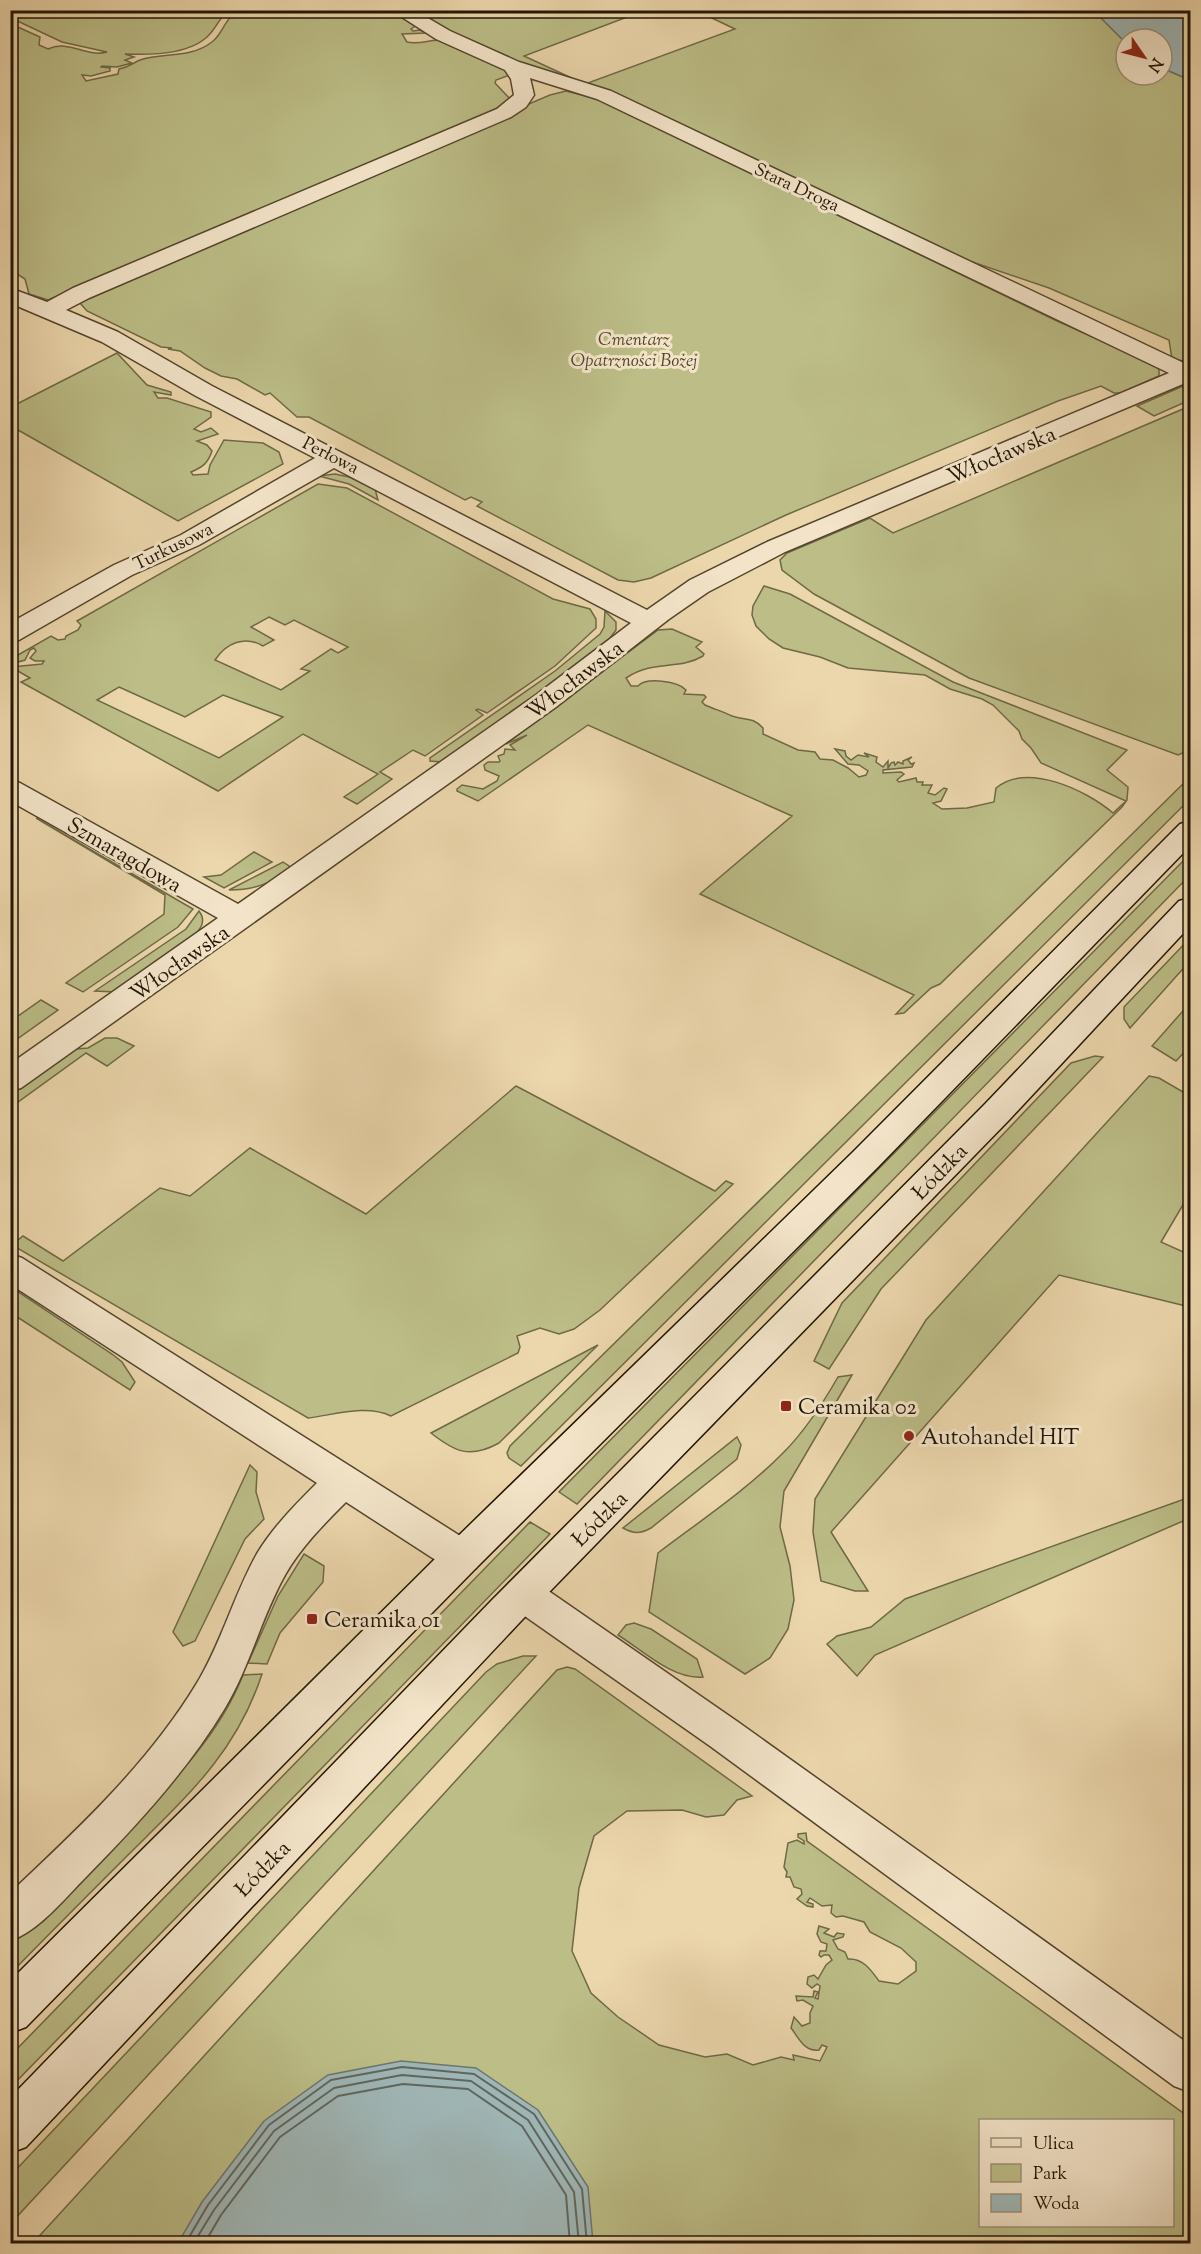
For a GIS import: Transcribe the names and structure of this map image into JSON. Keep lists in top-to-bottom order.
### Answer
{
  "streets": {
    "street": [
      "Stara Droga",
      "Włocławska",
      "Perłowa",
      "Turkusowa",
      "Szmaragdowa",
      "Łódzka"
    ]
  },
  "crossings": [
    ["Stara Droga", "Włocławska"],
    ["Włocławska", "Perłowa"],
    ["Włocławska", "Szmaragdowa"],
    ["Perłowa", "Turkusowa"]
  ],
  "parks": ["Cmentarz Opatrzności Bożej"],
  "places": {
    "transit": ["Ceramika 02", "Ceramika 01"],
    "other": ["Autohandel HIT"]
  },
  "legend": ["Ulica", "Park", "Woda"],
  "north": "bottom right"
}
